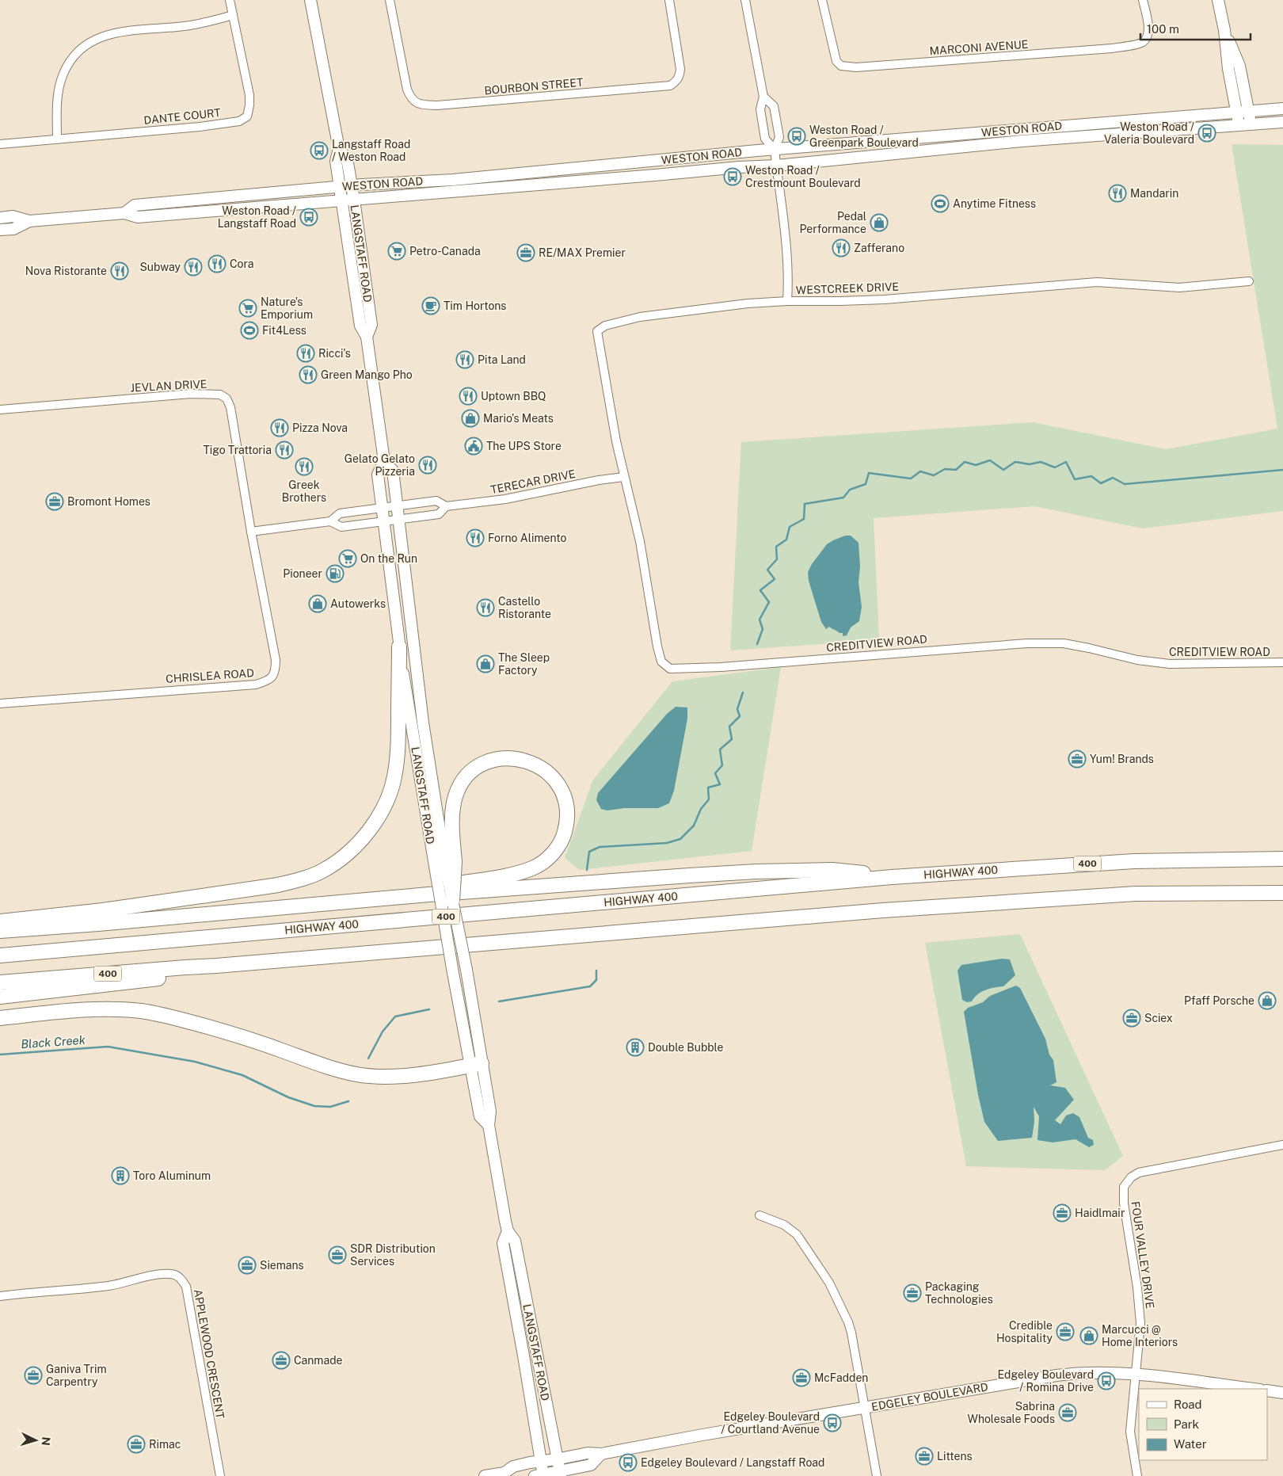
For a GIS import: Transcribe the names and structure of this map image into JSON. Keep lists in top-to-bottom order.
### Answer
{
  "streets": {
    "highway": ["400", "HIGHWAY 400"],
    "main road": ["WESTON ROAD", "LANGSTAFF ROAD", "EDGELEY BOULEVARD"],
    "street": [
      "MARCONI AVENUE",
      "BOURBON STREET",
      "DANTE COURT",
      "WESTCREEK DRIVE",
      "JEVLAN DRIVE",
      "TERECAR DRIVE",
      "CREDITVIEW ROAD",
      "CHRISLEA ROAD",
      "FOUR VALLEY DRIVE",
      "APPLEWOOD CRESCENT"
    ]
  },
  "crossings": [
    ["WESTON ROAD", "LANGSTAFF ROAD"],
    ["LANGSTAFF ROAD", "TERECAR DRIVE"],
    ["LANGSTAFF ROAD", "EDGELEY BOULEVARD"],
    ["WESTCREEK DRIVE", "TERECAR DRIVE"],
    ["WESTCREEK DRIVE", "CREDITVIEW ROAD"],
    ["JEVLAN DRIVE", "CHRISLEA ROAD"],
    ["TERECAR DRIVE", "CREDITVIEW ROAD"],
    ["FOUR VALLEY DRIVE", "EDGELEY BOULEVARD"]
  ],
  "water": ["Black Creek"],
  "places": {
    "bus stop": [
      "Weston Road / Valeria Boulevard",
      "Weston Road / Greenpark Boulevard",
      "Langstaff Road / Weston Road",
      "Weston Road / Crestmount Boulevard",
      "Weston Road / Langstaff Road",
      "Edgeley Boulevard / Romina Drive",
      "Edgeley Boulevard / Courtland Avenue",
      "Edgeley Boulevard / Langstaff Road"
    ],
    "restaurant": [
      "Mandarin",
      "Zafferano",
      "Cora",
      "Subway",
      "Nova Ristorante",
      "Ricci's",
      "Pita Land",
      "Green Mango Pho",
      "Uptown BBQ",
      "Pizza Nova",
      "Tigo Trattoria",
      "Gelato Gelato Pizzeria",
      "Greek Brothers",
      "Forno Alimento",
      "Castello Ristorante"
    ],
    "sports": ["Anytime Fitness", "Fit4Less"],
    "shop": [
      "Pedal Performance",
      "Mario's Meats",
      "Autowerks",
      "The Sleep Factory",
      "Pfaff Porsche",
      "Marcucci @ Home Interiors"
    ],
    "supermarket": ["Petro-Canada", "Nature's Emporium", "On the Run"],
    "office": [
      "RE/MAX Premier",
      "Bromont Homes",
      "Yum! Brands",
      "Sciex",
      "Haidlmair",
      "SDR Distribution Services",
      "Siemans",
      "Packaging Technologies",
      "Credible Hospitality",
      "Canmade",
      "Ganiva Trim Carpentry",
      "McFadden",
      "Sabrina Wholesale Foods",
      "Rimac",
      "Littens"
    ],
    "cafe": ["Tim Hortons"],
    "public building": ["The UPS Store"],
    "fuel station": ["Pioneer"],
    "building": ["Double Bubble", "Toro Aluminum"]
  },
  "legend": ["Road", "Park", "Water"],
  "scale_bar": "100 m",
  "north": "right"
}
